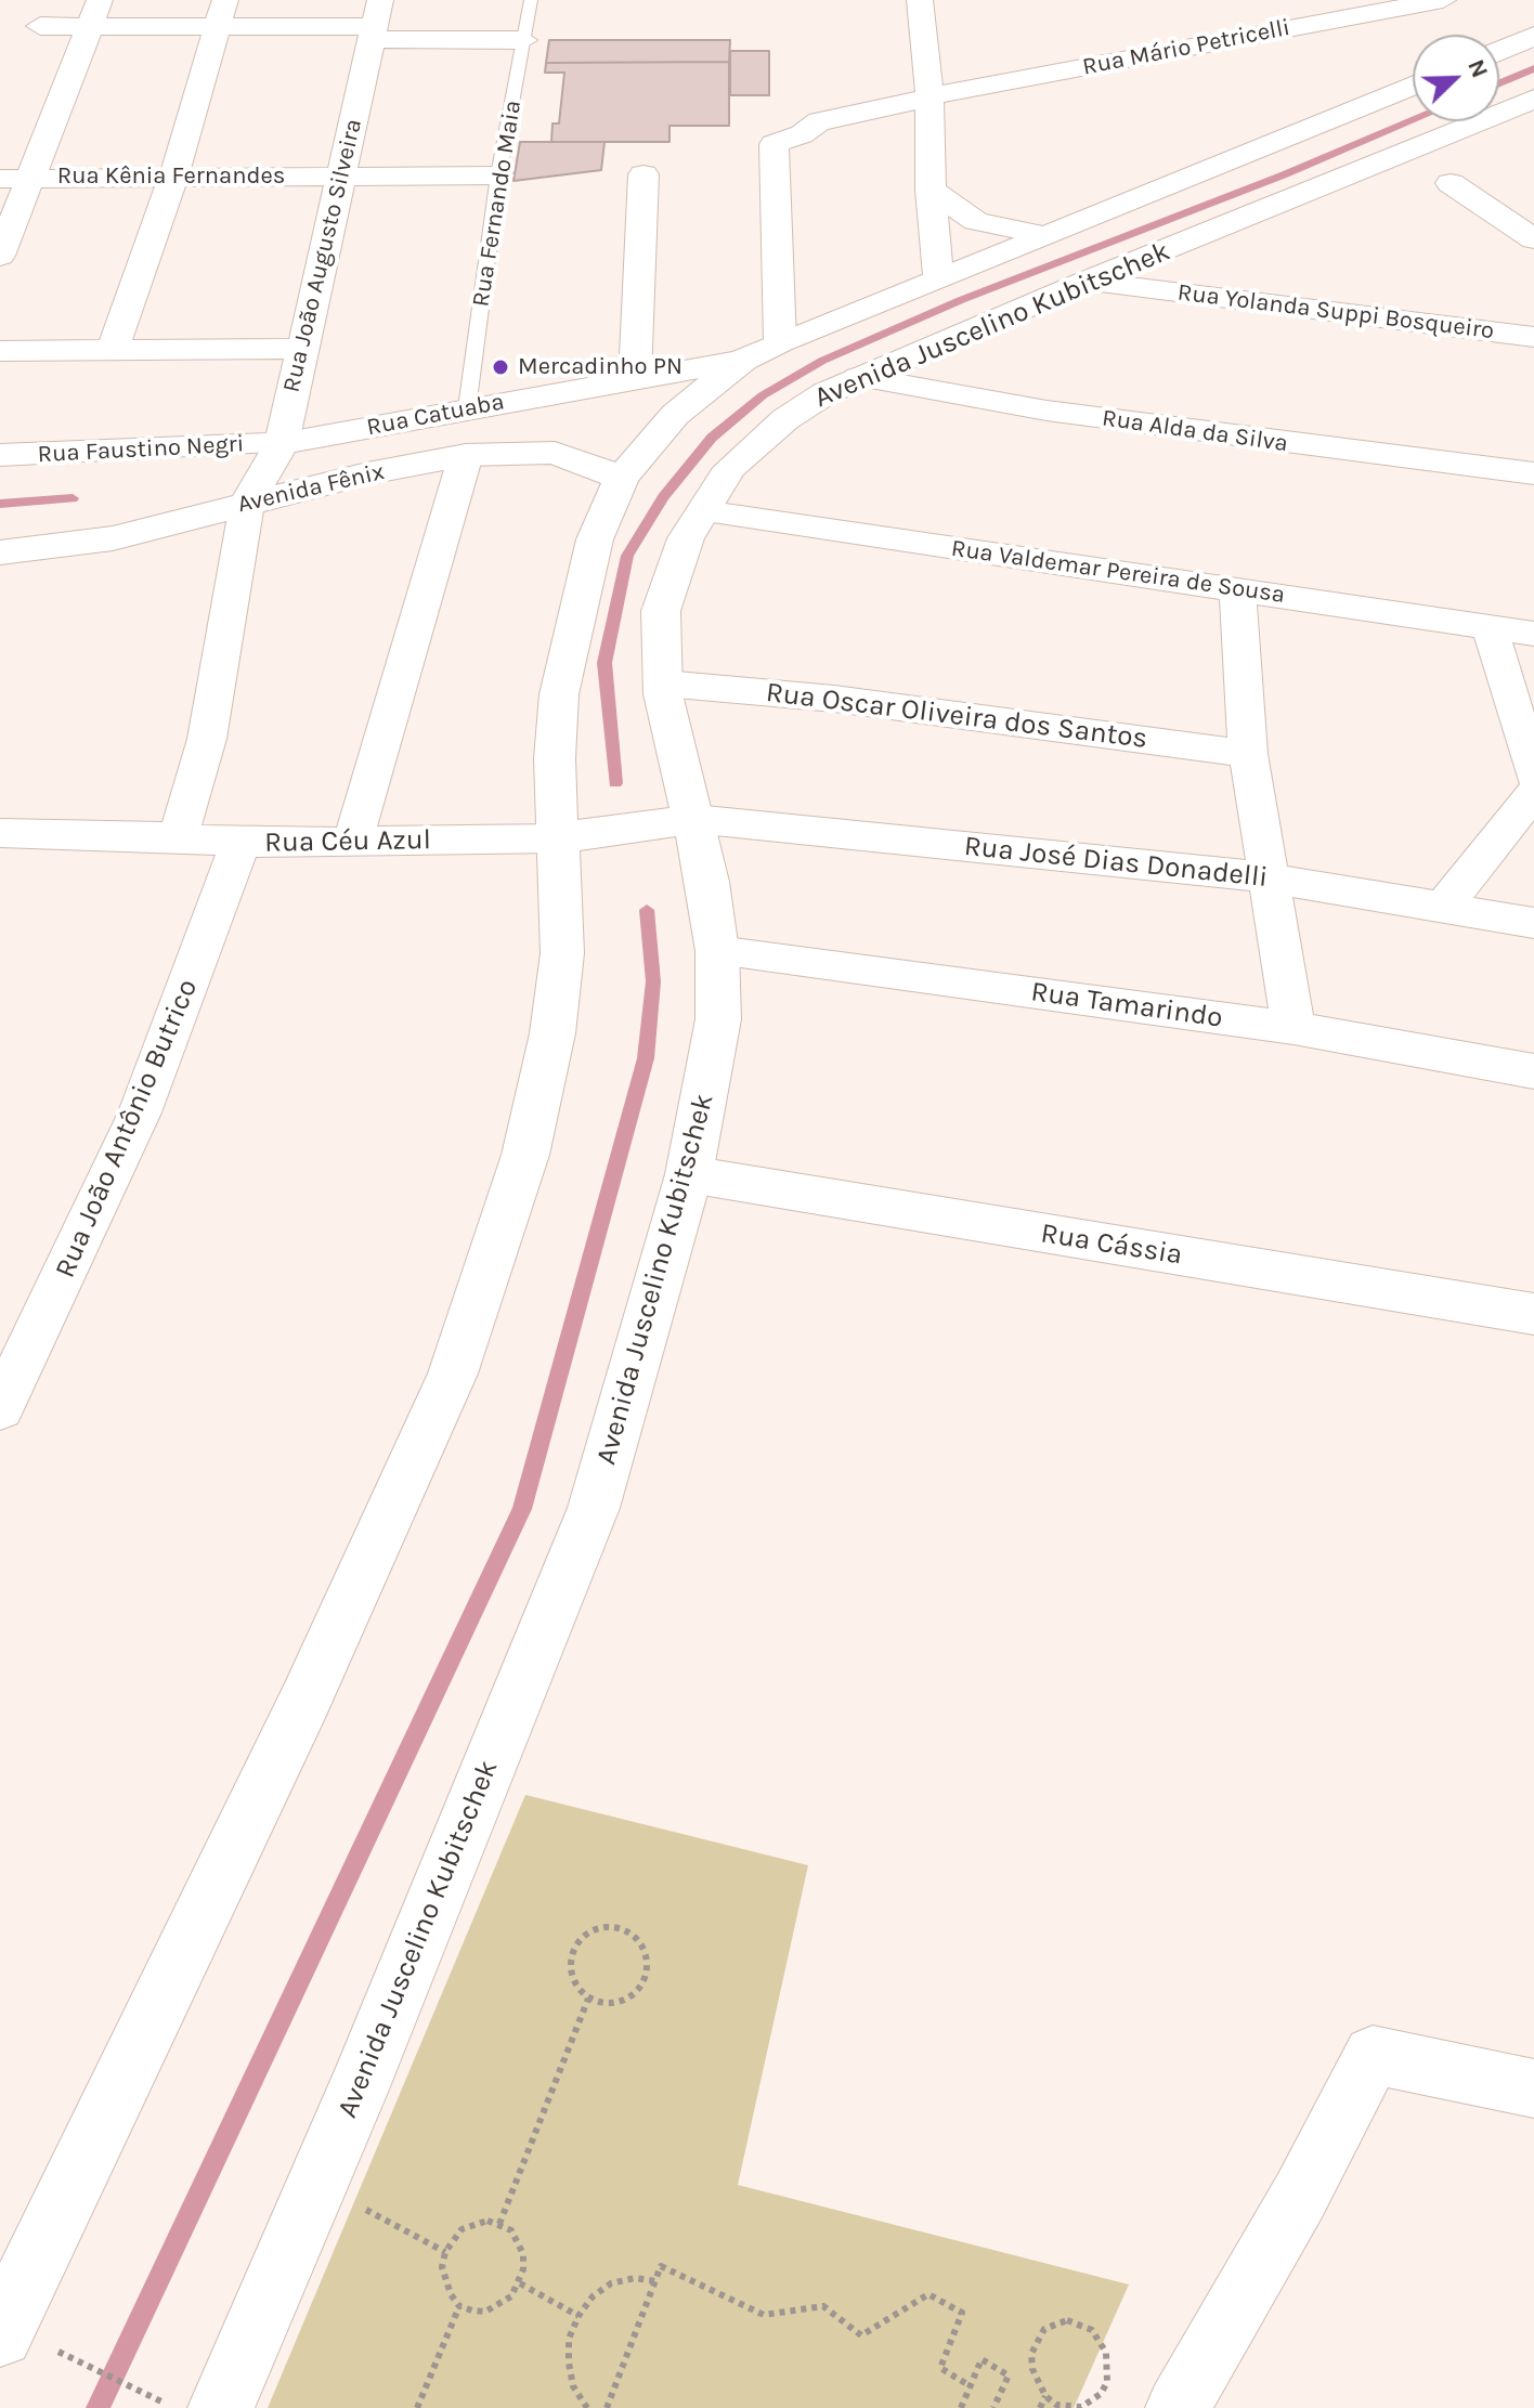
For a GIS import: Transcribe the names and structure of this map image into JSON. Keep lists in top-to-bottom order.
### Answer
{
  "streets": {
    "street": [
      "Rua Mário Petricelli",
      "Rua Kênia Fernandes",
      "Rua João Augusto Silveira",
      "Rua Yolanda Suppi Bosqueiro",
      "Avenida Juscelino Kubitschek",
      "Rua Catuaba",
      "Rua Alda da Silva",
      "Rua Faustino Negri",
      "Avenida Fênix",
      "Rua Valdemar Pereira de Sousa",
      "Rua Oscar Oliveira dos Santos",
      "Rua Céu Azul",
      "Rua José Dias Donadelli",
      "Rua Tamarindo",
      "Rua João Antônio Butrico",
      "Rua Cássia"
    ],
    "lane": ["Rua Fernando Maia"]
  },
  "crossings": [
    ["Rua Kênia Fernandes", "Rua Fernando Maia"],
    ["Rua Kênia Fernandes", "Rua João Augusto Silveira"],
    ["Rua Fernando Maia", "Rua Catuaba"],
    ["Rua João Augusto Silveira", "Rua Catuaba"],
    ["Rua João Augusto Silveira", "Rua Faustino Negri"],
    ["Rua João Augusto Silveira", "Avenida Fênix"],
    ["Rua Yolanda Suppi Bosqueiro", "Avenida Juscelino Kubitschek"],
    ["Avenida Juscelino Kubitschek", "Rua Alda da Silva"],
    ["Avenida Juscelino Kubitschek", "Rua Valdemar Pereira de Sousa"],
    ["Avenida Juscelino Kubitschek", "Rua Oscar Oliveira dos Santos"],
    ["Avenida Juscelino Kubitschek", "Rua Céu Azul"],
    ["Avenida Juscelino Kubitschek", "Rua José Dias Donadelli"],
    ["Avenida Juscelino Kubitschek", "Rua Tamarindo"],
    ["Avenida Juscelino Kubitschek", "Rua Cássia"],
    ["Rua Catuaba", "Rua Faustino Negri"],
    ["Rua Céu Azul", "Rua José Dias Donadelli"],
    ["Rua Céu Azul", "Rua João Antônio Butrico"]
  ],
  "places": ["Mercadinho PN"],
  "north": "top right"
}
